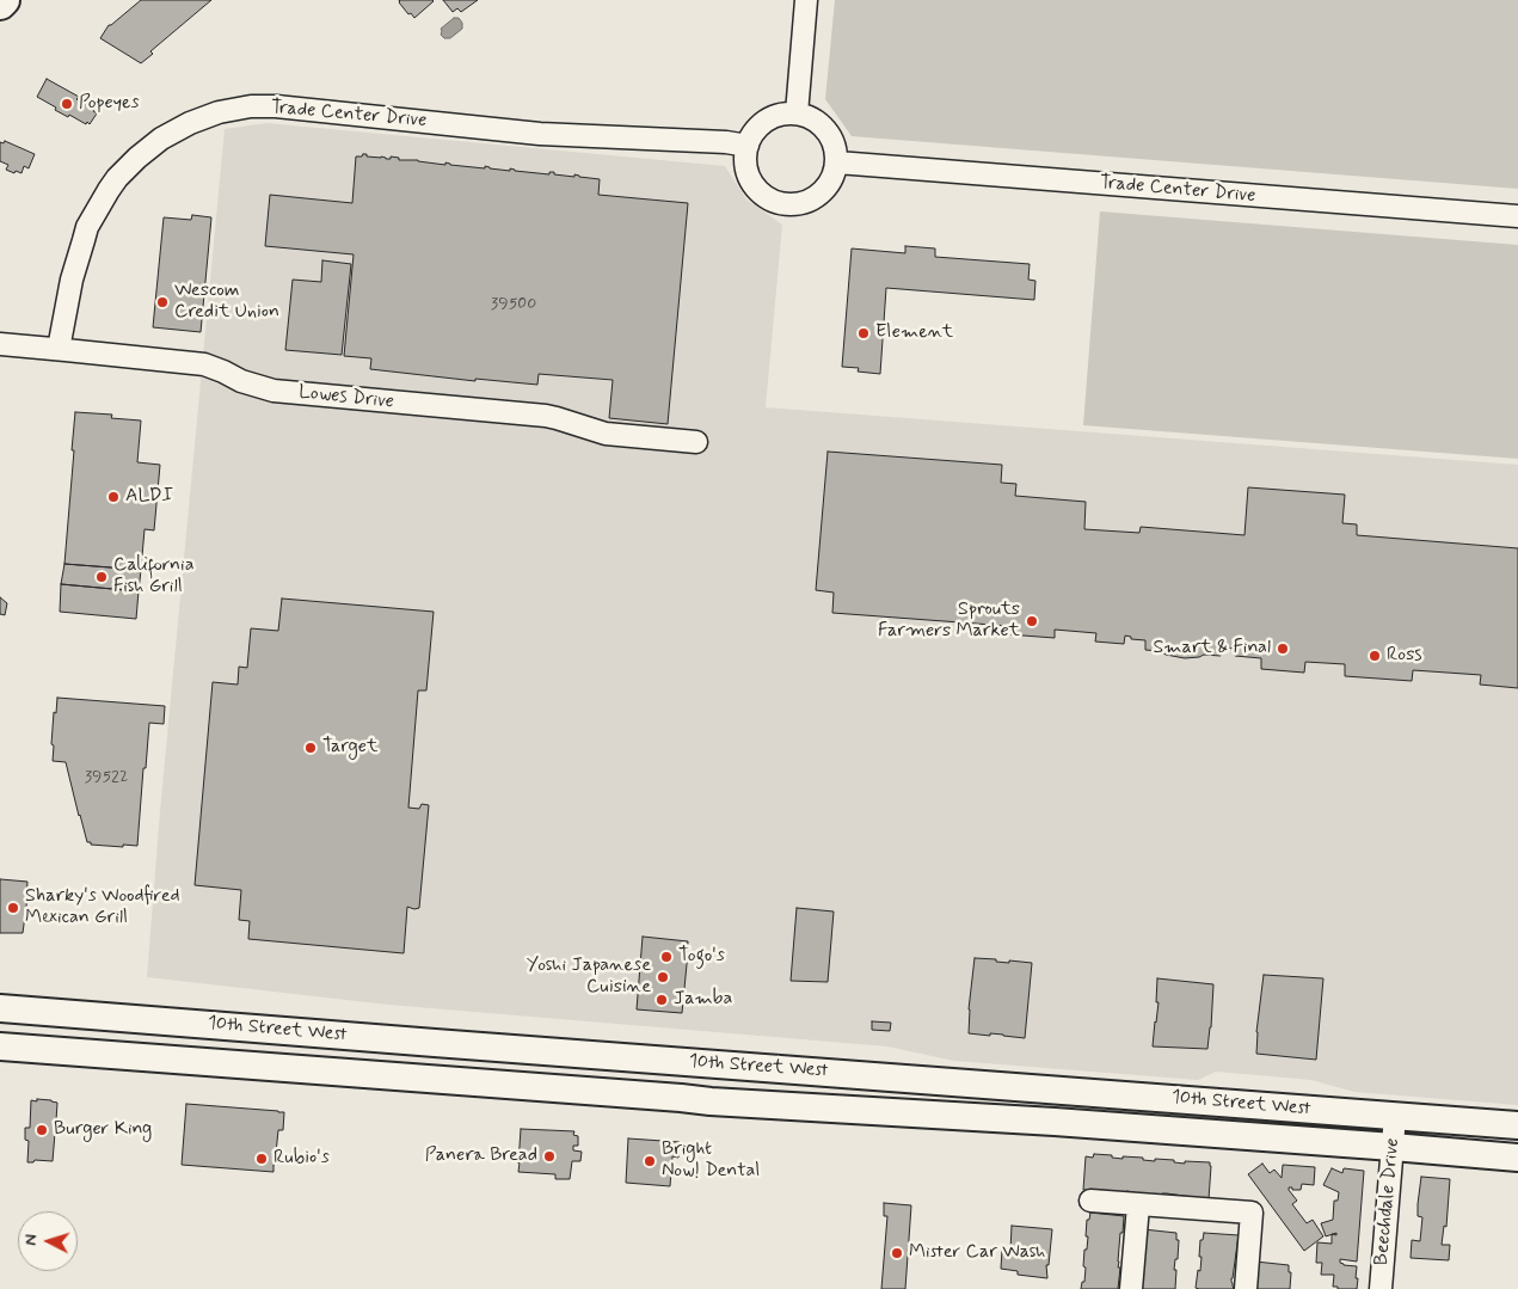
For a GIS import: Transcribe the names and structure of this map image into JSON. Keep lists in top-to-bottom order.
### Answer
{
  "streets": {
    "main road": ["10th Street West"],
    "street": ["Trade Center Drive", "Lowes Drive", "Beechdale Drive"]
  },
  "crossings": [
    ["Trade Center Drive", "Lowes Drive"],
    ["10th Street West", "Beechdale Drive"]
  ],
  "places": [
    "Popeyes",
    "Wescom Credit Union",
    "Element",
    "ALDI",
    "California Fish Grill",
    "Sprouts Farmers Market",
    "Smart & Final",
    "Ross",
    "Target",
    "Sharky's Woodfired Mexican Grill",
    "Togo's",
    "Yoshi Japanese Cuisine",
    "Jamba",
    "Burger King",
    "Panera Bread",
    "Rubio's",
    "Bright Now! Dental",
    "Mister Car Wash"
  ],
  "house_numbers": ["39500", "39522"],
  "north": "left"
}
